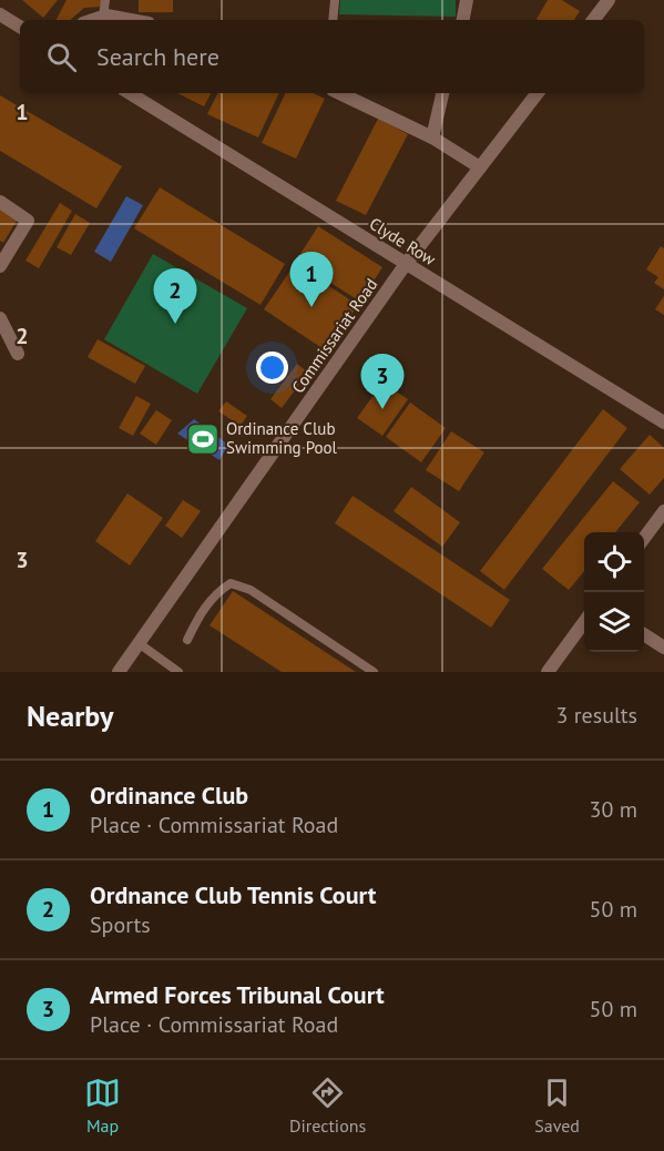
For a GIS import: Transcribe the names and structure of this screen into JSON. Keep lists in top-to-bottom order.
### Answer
{
  "streets": {
    "street": ["Clyde Row", "Commissariat Road"]
  },
  "crossings": [
    ["Clyde Row", "Commissariat Road"]
  ],
  "places": {
    "sports": ["Ordinance Club Swimming Pool"]
  },
  "page": {
    "search": "Search here",
    "pins": ["1", "2", "3"],
    "heading": ["Nearby", "3 results"],
    "list": [
      {
        "mark": "1",
        "name": "Ordinance Club",
        "note": "Place · Commissariat Road",
        "value": "30 m"
      },
      {
        "mark": "2",
        "name": "Ordnance Club Tennis Court",
        "note": "Sports",
        "value": "50 m"
      },
      {
        "mark": "3",
        "name": "Armed Forces Tribunal Court",
        "note": "Place · Commissariat Road",
        "value": "50 m"
      }
    ],
    "nav": ["Map", "Directions", "Saved"]
  },
  "grid": {
    "rows": ["1", "2", "3"]
  }
}
